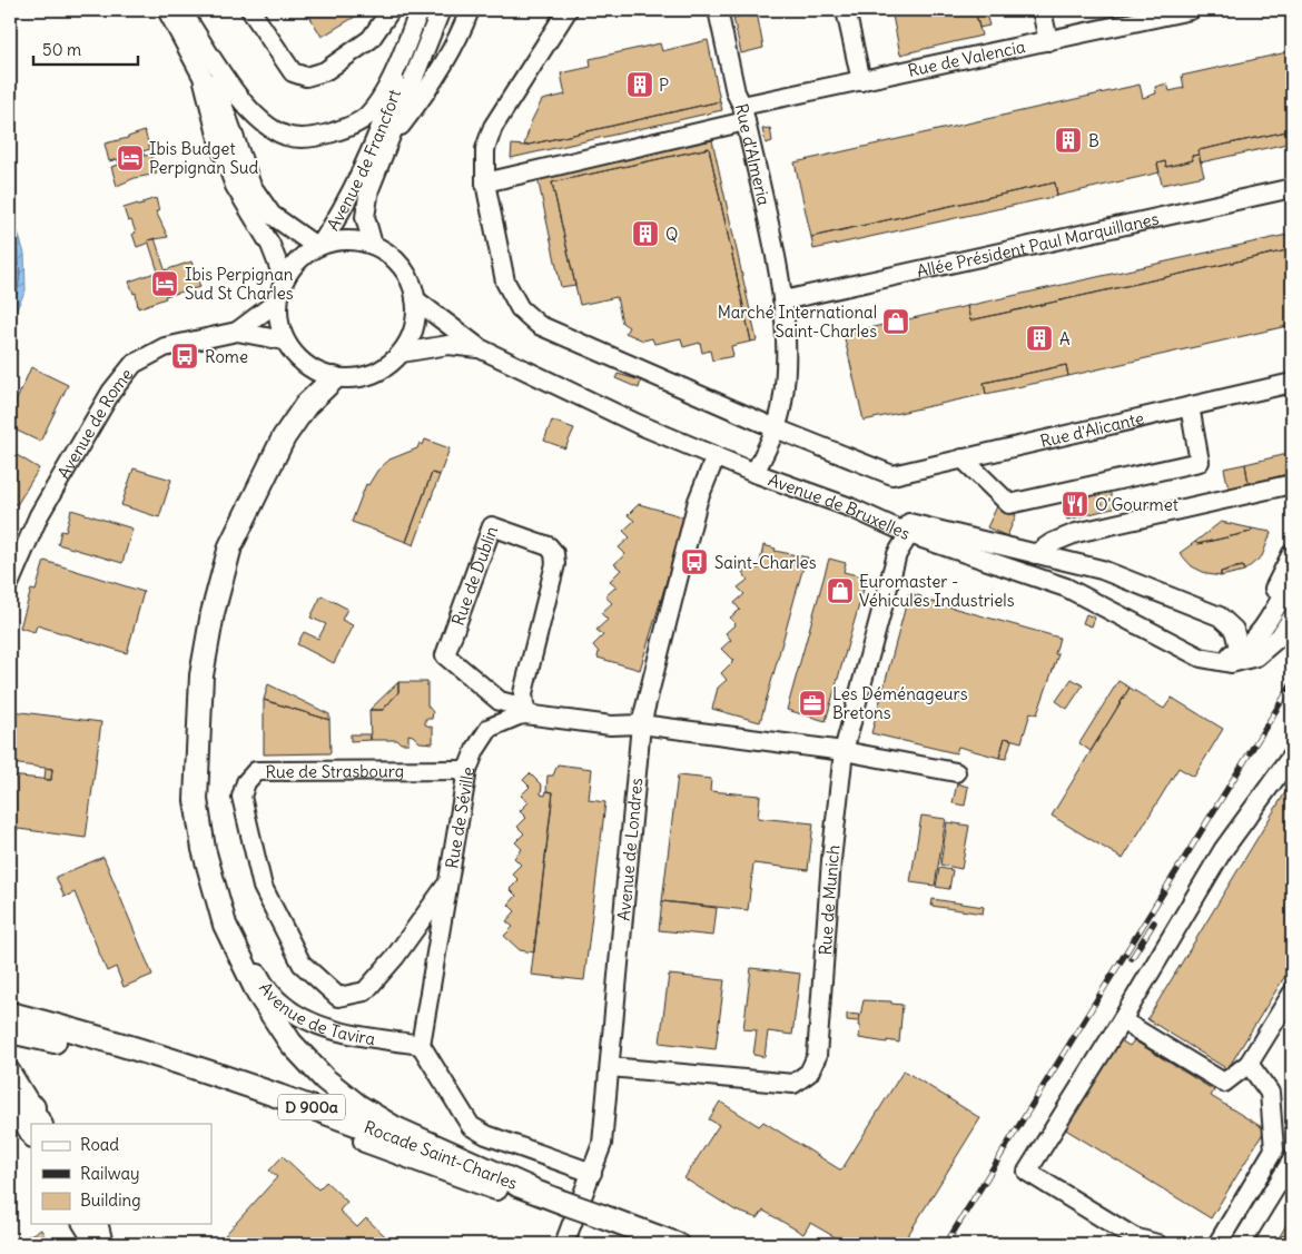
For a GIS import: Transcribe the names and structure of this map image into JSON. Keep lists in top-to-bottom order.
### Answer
{
  "streets": {
    "main road": ["D 900a", "Rocade Saint-Charles"],
    "street": [
      "Rue de Valencia",
      "Rue d'Almeria",
      "Avenue de Francfort",
      "Allée Président Paul Marquillanes",
      "Avenue de Rome",
      "Rue d'Alicante",
      "Avenue de Bruxelles",
      "Rue de Dublin",
      "Rue de Strasbourg",
      "Rue de Séville",
      "Avenue de Londres",
      "Rue de Munich",
      "Avenue de Tavira"
    ]
  },
  "crossings": [
    ["Rue de Valencia", "Rue d'Almeria"],
    ["Rue d'Almeria", "Allée Président Paul Marquillanes"],
    ["Rue d'Almeria", "Rue d'Alicante"],
    ["Rue d'Almeria", "Avenue de Bruxelles"],
    ["Avenue de Francfort", "Avenue de Rome"],
    ["Avenue de Francfort", "Avenue de Bruxelles"],
    ["Avenue de Rome", "Avenue de Bruxelles"],
    ["Avenue de Bruxelles", "Avenue de Londres"],
    ["Avenue de Bruxelles", "Rue de Munich"],
    ["Rue de Dublin", "Rue de Séville"],
    ["Rue de Strasbourg", "Rue de Séville"],
    ["Rue de Séville", "Avenue de Londres"],
    ["Rue de Séville", "Rue de Munich"],
    ["Rue de Séville", "Avenue de Tavira"],
    ["Avenue de Londres", "Rue de Munich"]
  ],
  "places": {
    "building": [
      "P",
      "B",
      "Q",
      "A"
    ],
    "hotel": ["Ibis Budget Perpignan Sud", "Ibis Perpignan Sud St Charles"],
    "shop": ["Marché International Saint-Charles", "Euromaster - Véhicules Industriels"],
    "bus stop": ["Rome", "Saint-Charles"],
    "restaurant": ["O'Gourmet"],
    "office": ["Les Déménageurs Bretons"]
  },
  "legend": ["Road", "Railway", "Building"],
  "scale_bar": "50 m"
}
